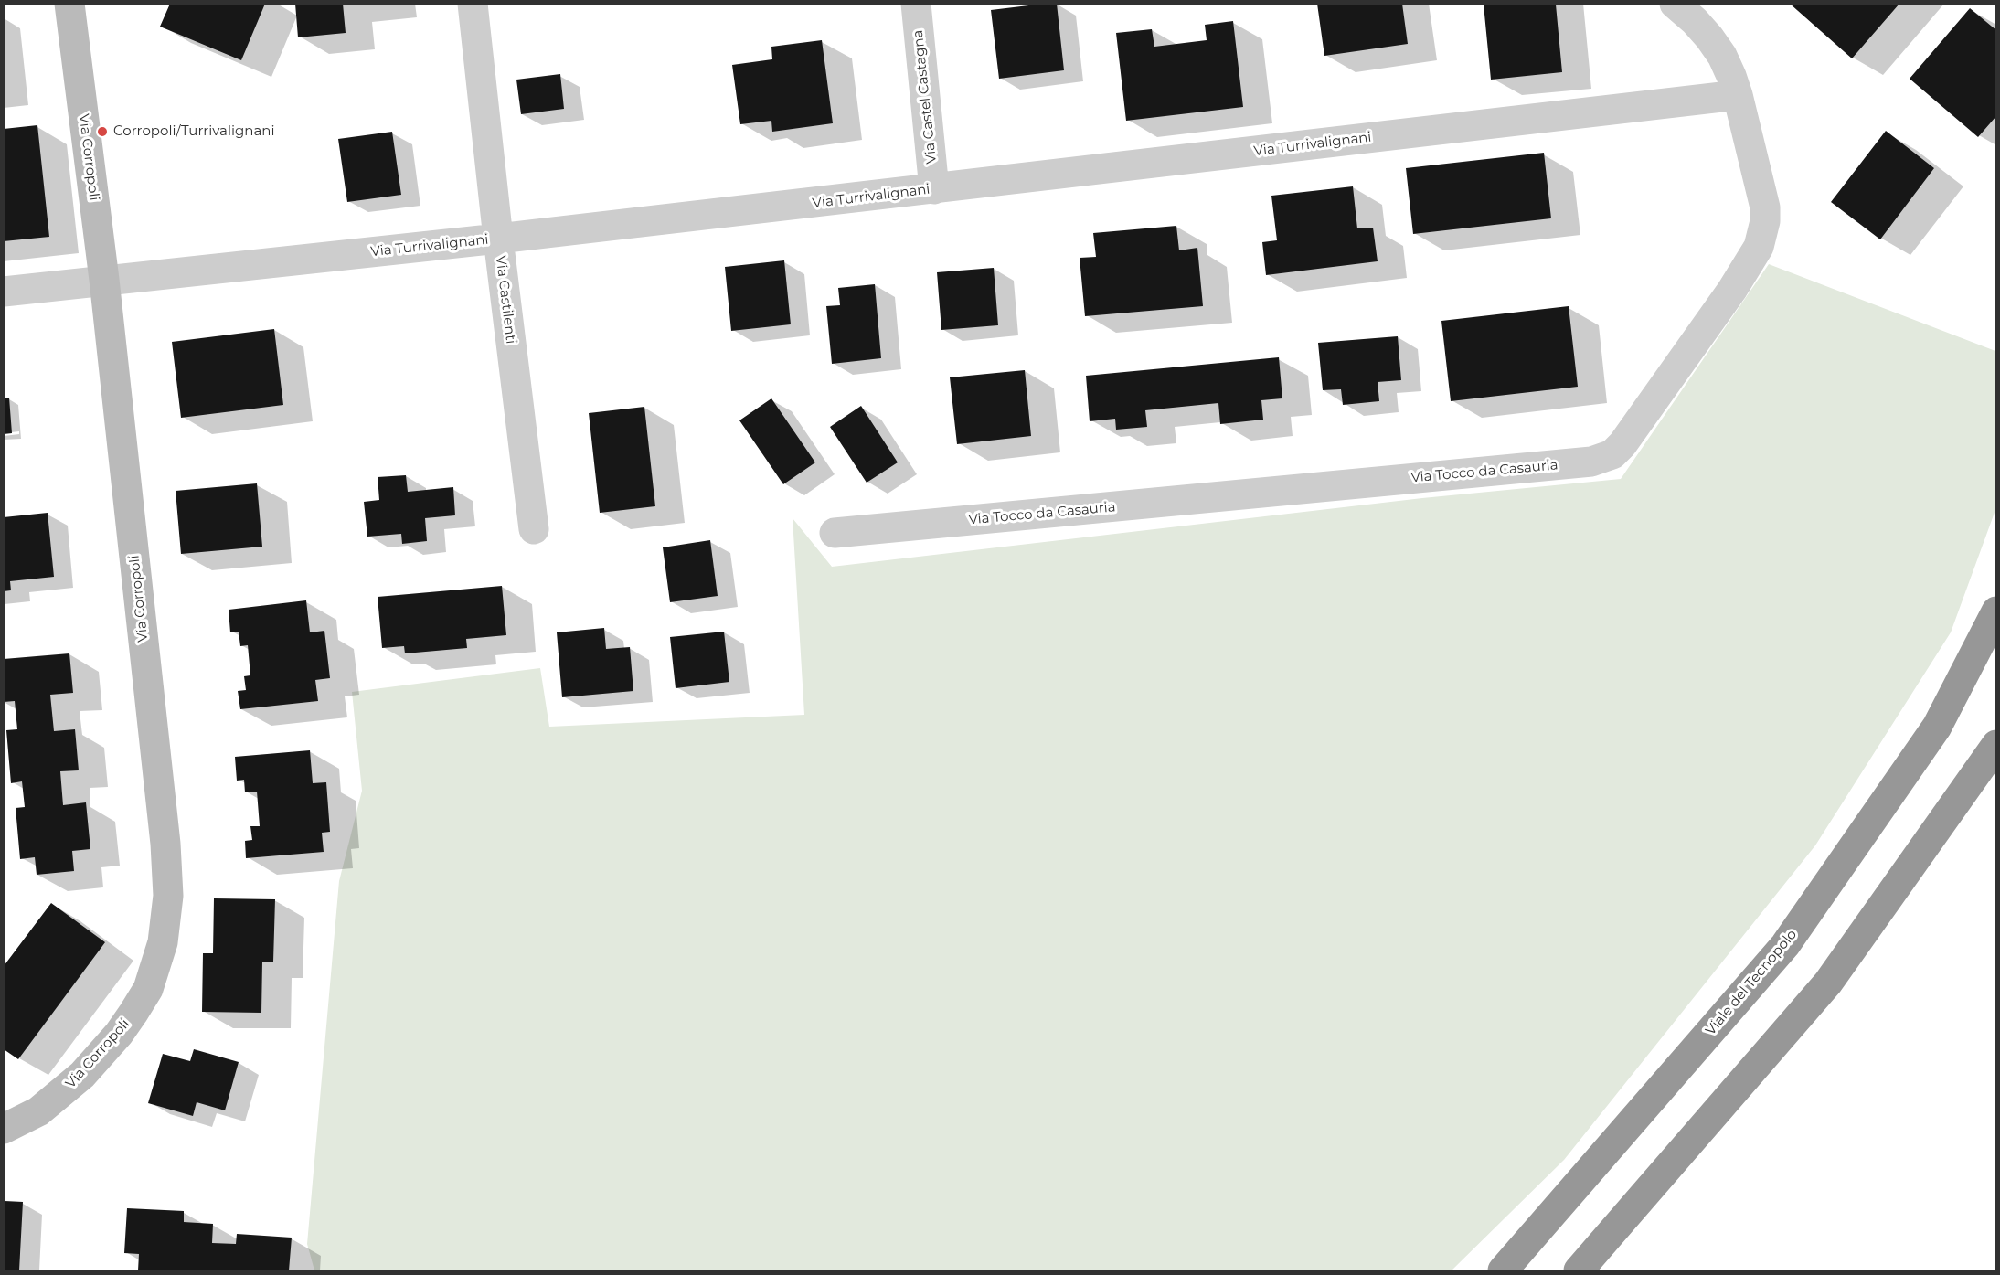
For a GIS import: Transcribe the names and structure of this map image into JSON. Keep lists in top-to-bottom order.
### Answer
{
  "streets": {
    "highway": ["Viale del Tecnopolo"],
    "street": [
      "Via Castel Castagna",
      "Via Turrivalignani",
      "Via Corropoli",
      "Via Castilenti",
      "Via Tocco da Casauria"
    ]
  },
  "crossings": [
    ["Via Castel Castagna", "Via Turrivalignani"],
    ["Via Turrivalignani", "Via Corropoli"],
    ["Via Turrivalignani", "Via Castilenti"],
    ["Via Turrivalignani", "Via Tocco da Casauria"]
  ],
  "places": ["Corropoli/Turrivalignani"]
}
